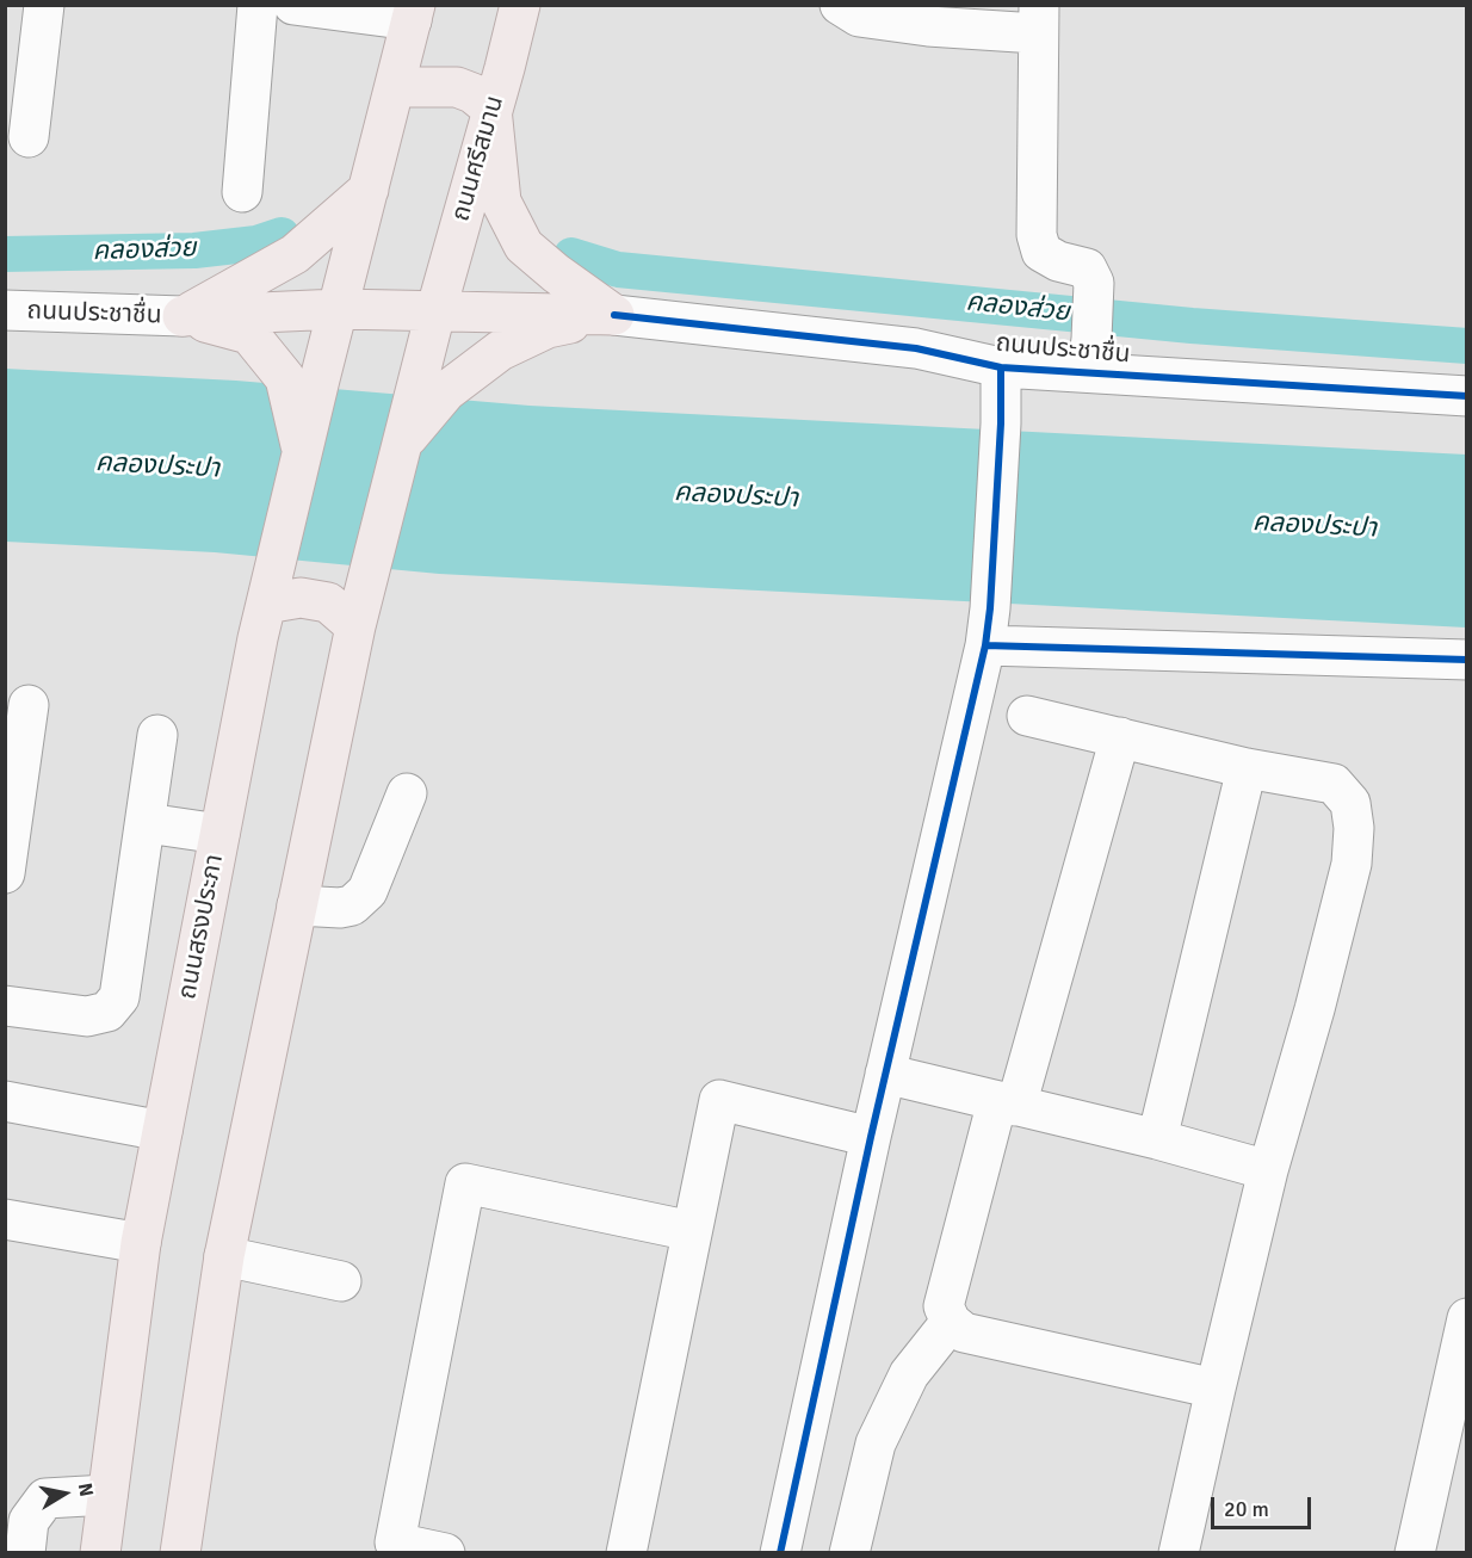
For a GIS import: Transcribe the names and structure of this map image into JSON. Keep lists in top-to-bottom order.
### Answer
{
  "streets": {
    "main road": ["ถนนศรีสมาน", "ถนนสรงประภา"],
    "street": ["ถนนประชาชื่น"]
  },
  "water": ["คลองส่วย", "คลองประปา"],
  "scale_bar": "20 m",
  "north": "right"
}
